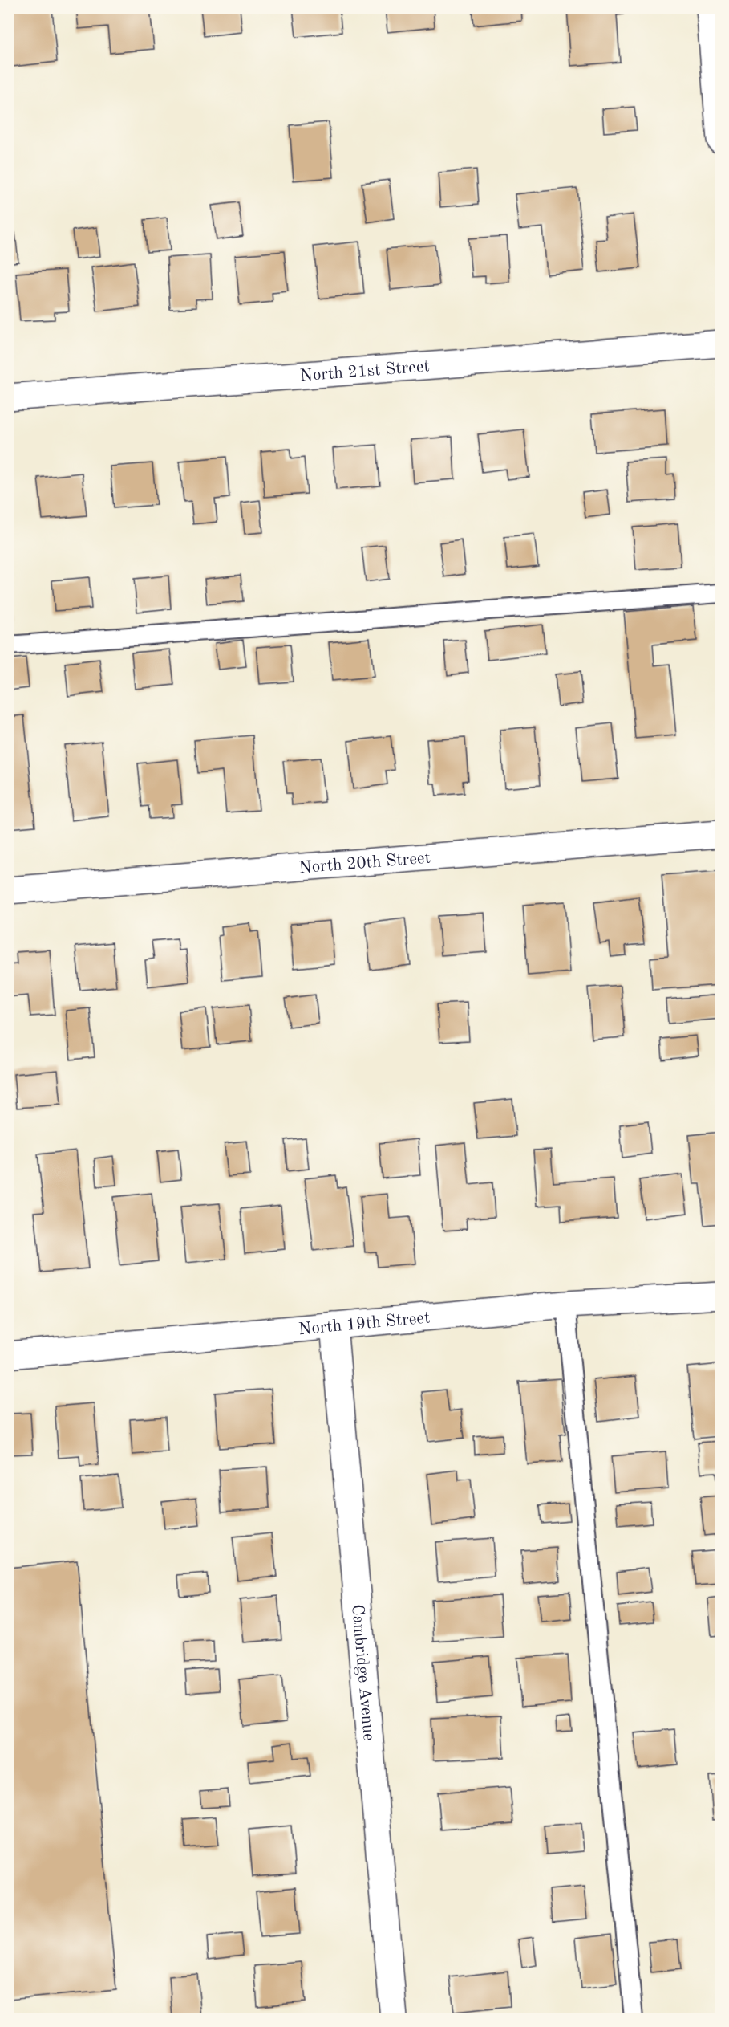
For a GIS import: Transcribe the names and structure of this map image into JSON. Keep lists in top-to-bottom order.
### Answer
{
  "streets": {
    "street": [
      "North 21st Street",
      "North 20th Street",
      "North 19th Street",
      "Cambridge Avenue"
    ]
  },
  "crossings": [
    ["North 19th Street", "Cambridge Avenue"]
  ]
}
